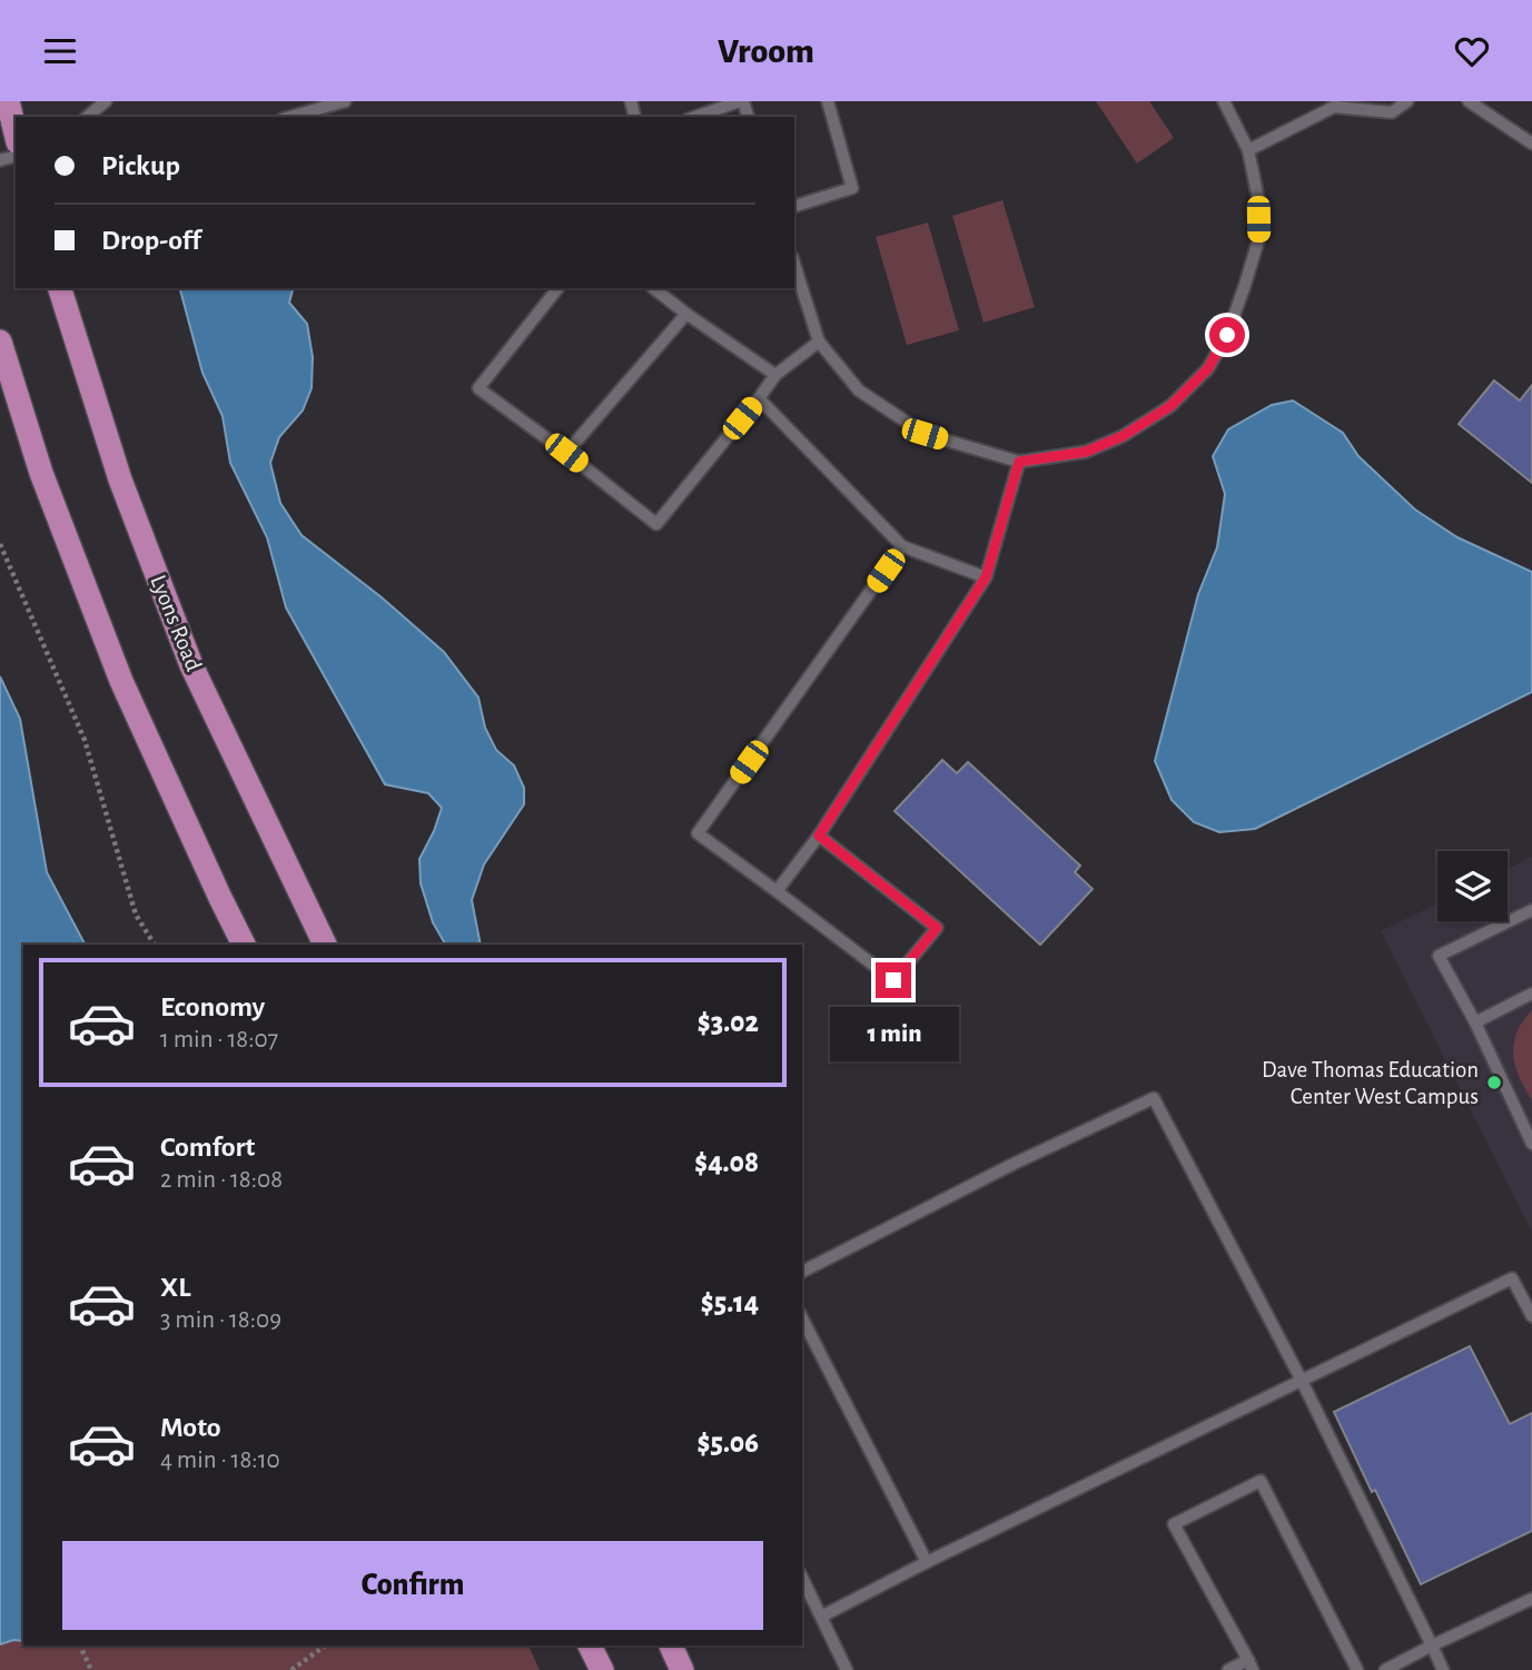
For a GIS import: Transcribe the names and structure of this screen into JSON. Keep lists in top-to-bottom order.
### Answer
{
  "streets": {
    "main road": ["Lyons Road"]
  },
  "places": ["Dave Thomas Education Center West Campus"],
  "page": {
    "header": "Vroom",
    "banner": ["Pickup", "Drop-off"],
    "list": [
      {
        "name": "Economy",
        "note": "1 min · 18:07",
        "value": "$3.02"
      },
      {
        "name": "Comfort",
        "note": "2 min · 18:08",
        "value": "$4.08"
      },
      {
        "name": "XL",
        "note": "3 min · 18:09",
        "value": "$5.14"
      },
      {
        "name": "Moto",
        "note": "4 min · 18:10",
        "value": "$5.06"
      }
    ],
    "bubble": "1 min",
    "buttons": "Confirm"
  }
}
